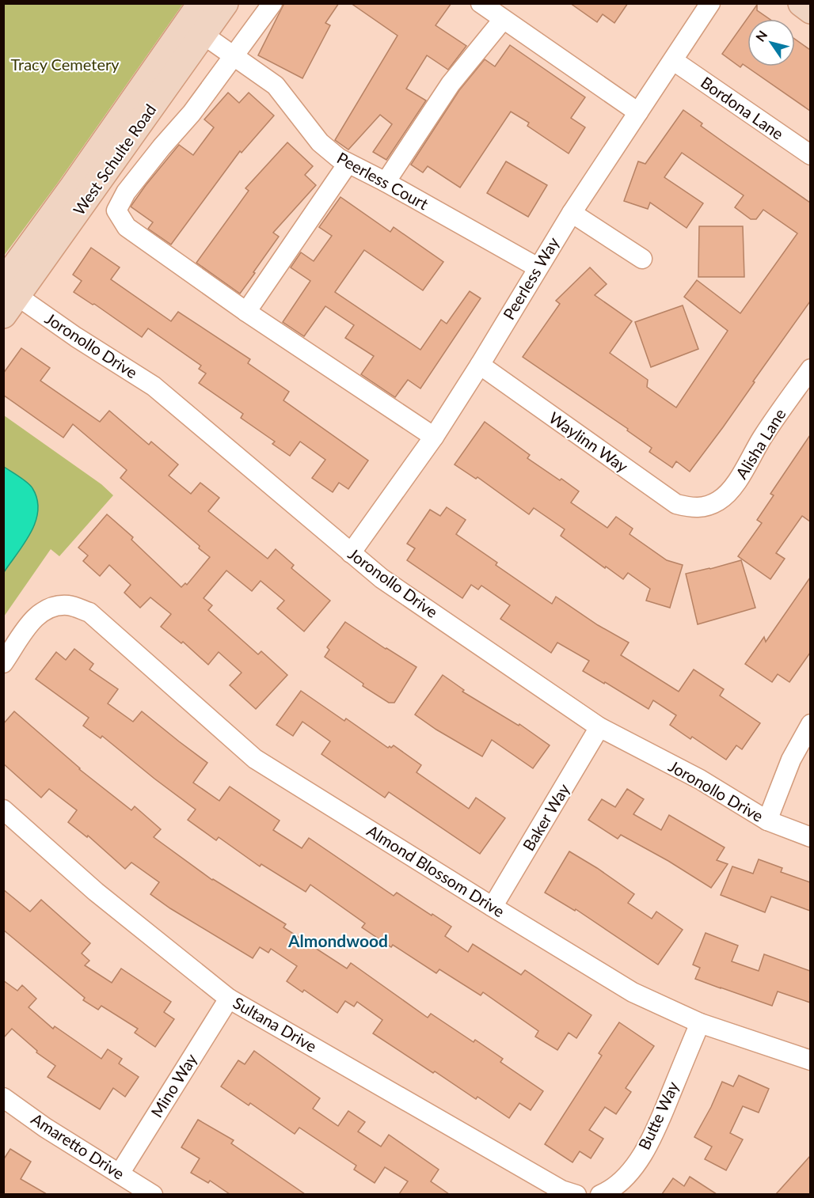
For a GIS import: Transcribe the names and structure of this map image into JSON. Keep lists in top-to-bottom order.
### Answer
{
  "streets": {
    "main road": ["West Schulte Road"],
    "street": [
      "Bordona Lane",
      "Peerless Court",
      "Peerless Way",
      "Joronollo Drive",
      "Waylinn Way",
      "Alisha Lane",
      "Baker Way",
      "Almond Blossom Drive",
      "Sultana Drive",
      "Mino Way",
      "Butte Way",
      "Amaretto Drive"
    ]
  },
  "crossings": [
    ["Bordona Lane", "Peerless Way"],
    ["West Schulte Road", "Peerless Court"],
    ["West Schulte Road", "Joronollo Drive"],
    ["Peerless Court", "Peerless Way"],
    ["Peerless Way", "Joronollo Drive"],
    ["Peerless Way", "Waylinn Way"],
    ["Joronollo Drive", "Baker Way"],
    ["Waylinn Way", "Alisha Lane"],
    ["Baker Way", "Almond Blossom Drive"],
    ["Almond Blossom Drive", "Butte Way"],
    ["Sultana Drive", "Mino Way"],
    ["Mino Way", "Amaretto Drive"]
  ],
  "districts": ["Almondwood"],
  "parks": ["Tracy Cemetery"],
  "north": "top left"
}
